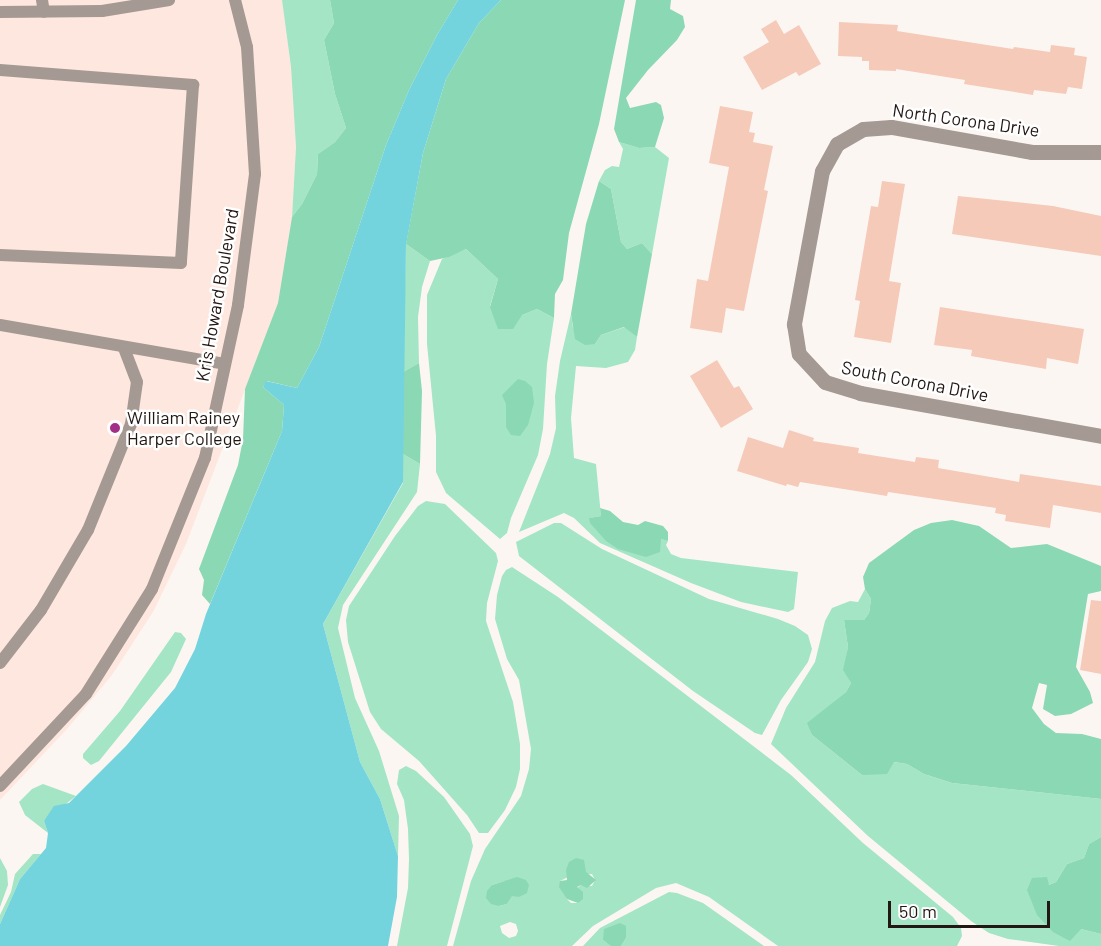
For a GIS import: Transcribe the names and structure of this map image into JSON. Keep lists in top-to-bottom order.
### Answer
{
  "streets": {
    "street": ["North Corona Drive", "South Corona Drive"],
    "lane": ["Kris Howard Boulevard"]
  },
  "crossings": [
    ["North Corona Drive", "South Corona Drive"]
  ],
  "places": ["William Rainey Harper College"],
  "scale_bar": "50 m"
}
